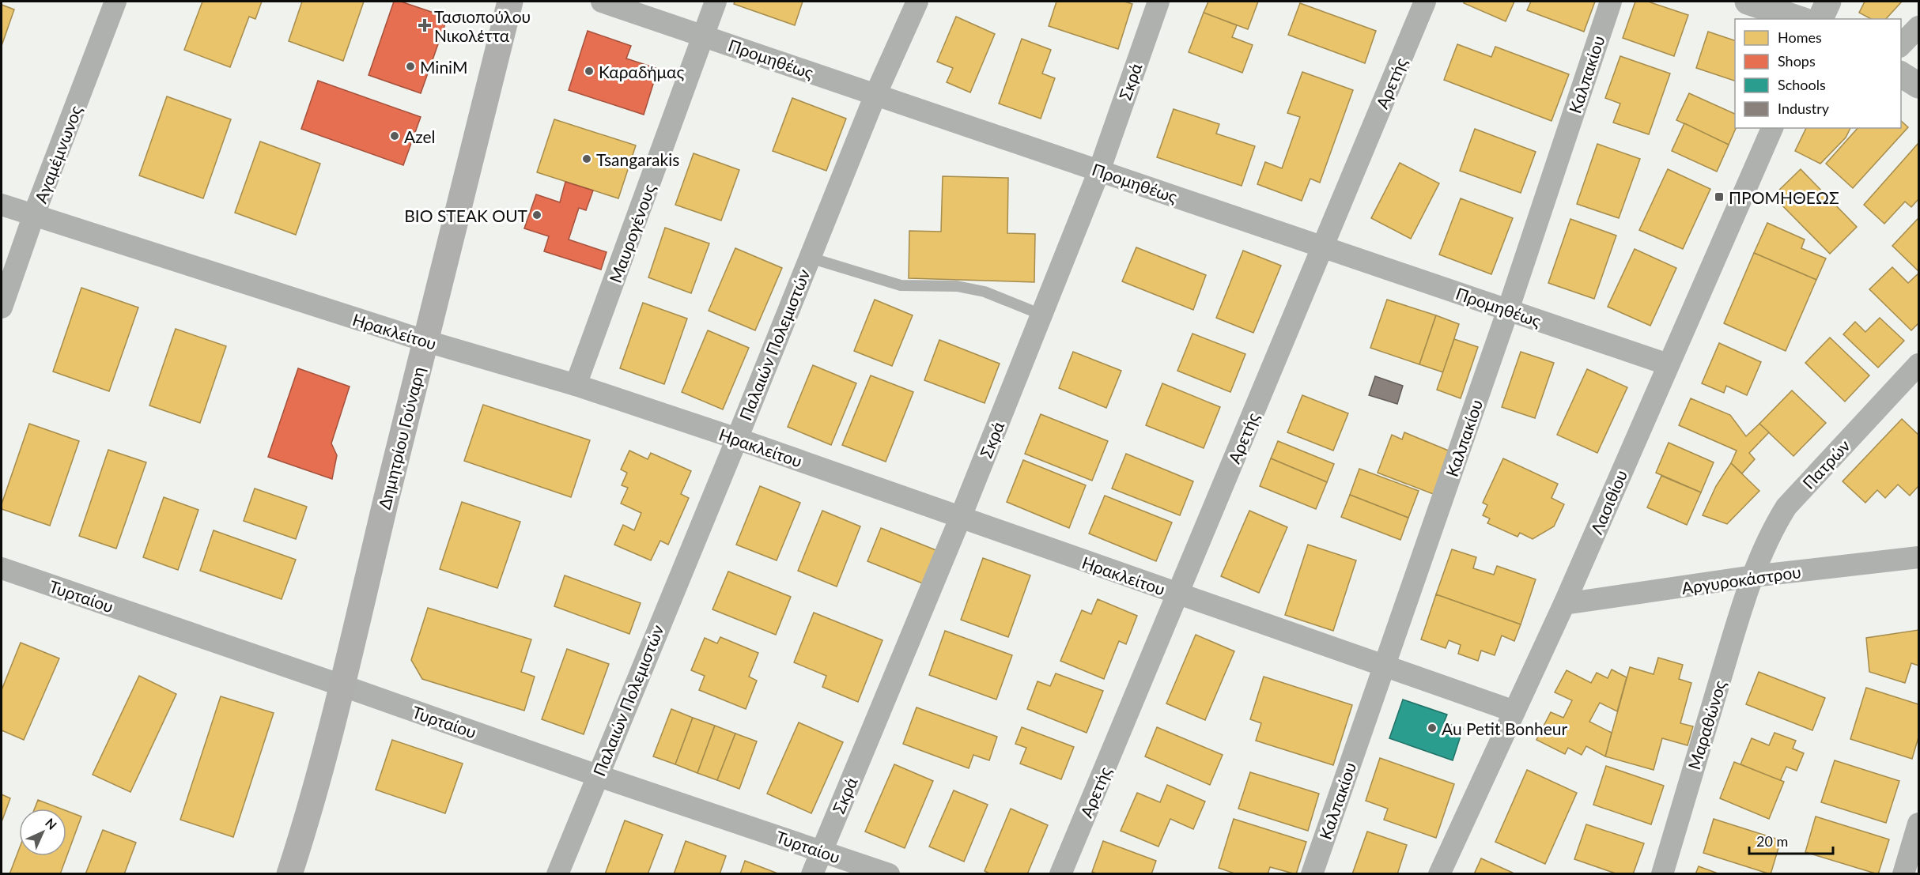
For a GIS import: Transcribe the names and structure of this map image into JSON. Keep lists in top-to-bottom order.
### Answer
{
  "streets": {
    "main road": ["Δημητρίου Γούναρη"],
    "street": [
      "Προμηθέως",
      "Καλπακίου",
      "Σκρά",
      "Αρετής",
      "Αγαμέμνωνος",
      "Μαυρογένους",
      "Ηρακλείτου",
      "Παλαιών Πολεμιστών",
      "Πατρών",
      "Λασιθίου",
      "Αργυροκάστρου",
      "Τυρταίου",
      "Μαραθώνος"
    ]
  },
  "crossings": [
    ["Προμηθέως", "Καλπακίου"],
    ["Προμηθέως", "Σκρά"],
    ["Προμηθέως", "Αρετής"],
    ["Προμηθέως", "Μαυρογένους"],
    ["Προμηθέως", "Παλαιών Πολεμιστών"],
    ["Προμηθέως", "Λασιθίου"],
    ["Καλπακίου", "Ηρακλείτου"],
    ["Σκρά", "Ηρακλείτου"],
    ["Σκρά", "Τυρταίου"],
    ["Αρετής", "Ηρακλείτου"],
    ["Αγαμέμνωνος", "Ηρακλείτου"],
    ["Μαυρογένους", "Ηρακλείτου"],
    ["Ηρακλείτου", "Παλαιών Πολεμιστών"],
    ["Ηρακλείτου", "Δημητρίου Γούναρη"],
    ["Ηρακλείτου", "Λασιθίου"],
    ["Παλαιών Πολεμιστών", "Τυρταίου"],
    ["Δημητρίου Γούναρη", "Τυρταίου"],
    ["Πατρών", "Αργυροκάστρου"],
    ["Πατρών", "Μαραθώνος"],
    ["Λασιθίου", "Αργυροκάστρου"],
    ["Αργυροκάστρου", "Μαραθώνος"]
  ],
  "places": {
    "health": ["Τασιοπούλου Νικολέττα"],
    "other": [
      "MiniM",
      "Καραδήμας",
      "Azel",
      "Tsangarakis",
      "BIO STEAK OUT",
      "Au Petit Bonheur"
    ],
    "transit": ["ΠΡΟΜΗΘΕΩΣ"]
  },
  "legend": [
    "Homes",
    "Shops",
    "Schools",
    "Industry"
  ],
  "scale_bar": "20 m",
  "north": "top right"
}
